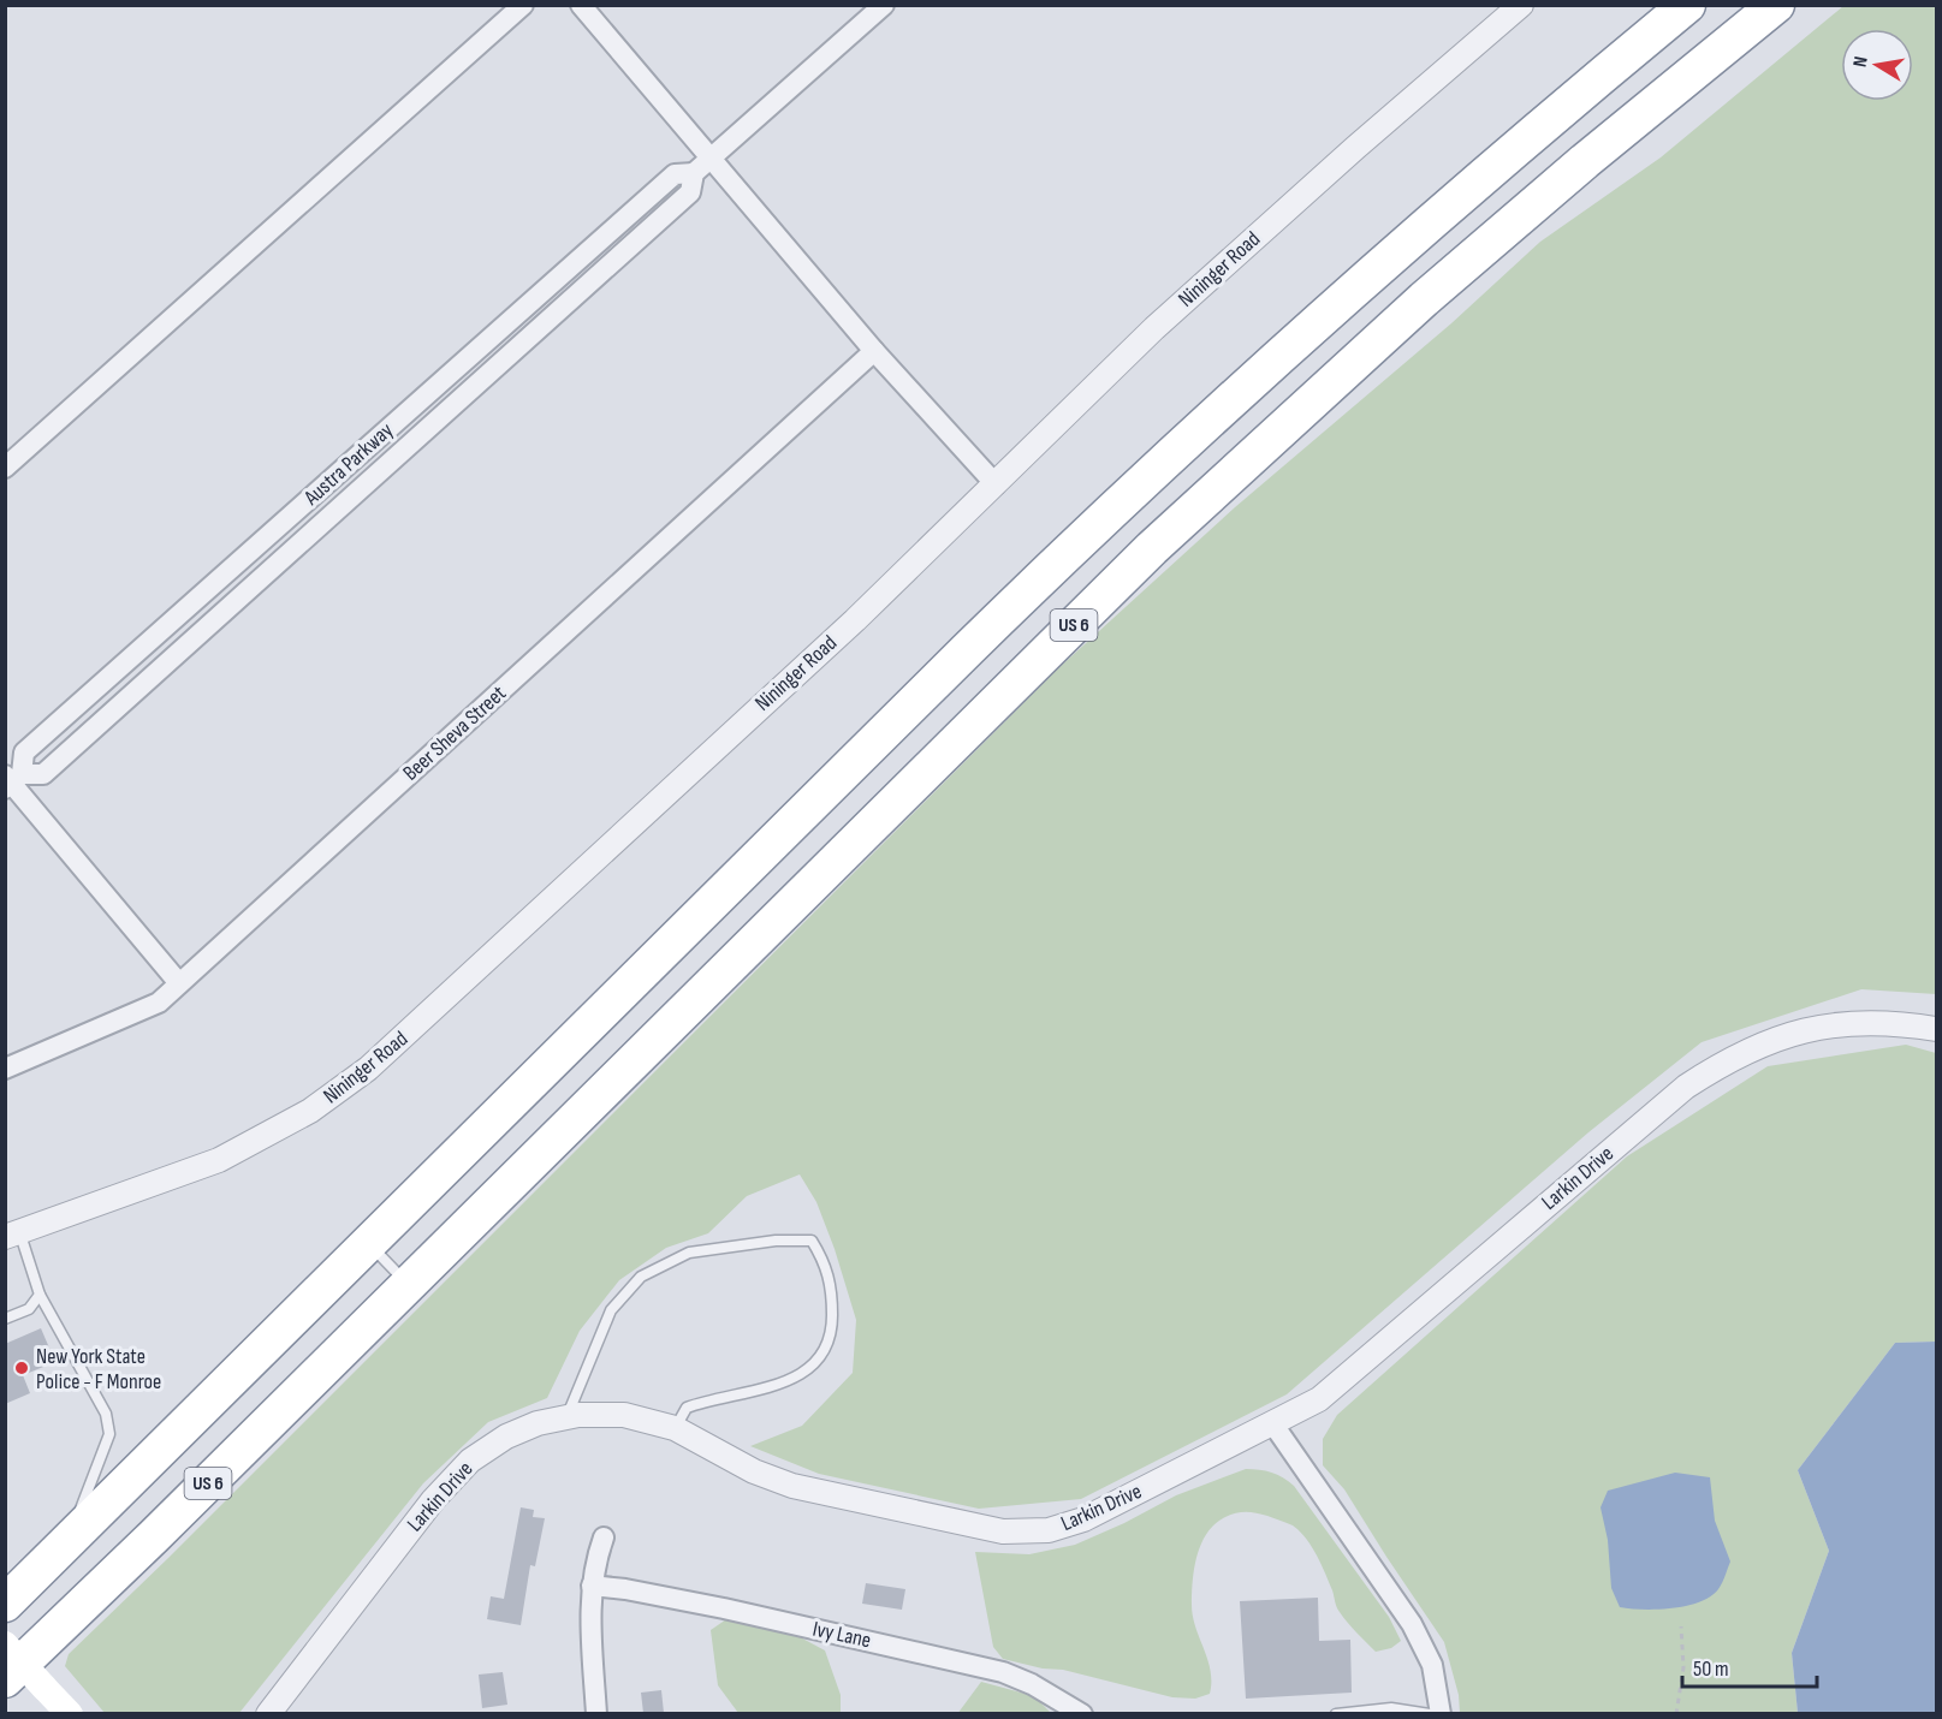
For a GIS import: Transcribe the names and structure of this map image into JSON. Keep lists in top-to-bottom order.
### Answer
{
  "streets": {
    "highway": ["US 6"],
    "street": [
      "Nininger Road",
      "Austra Parkway",
      "Beer Sheva Street",
      "Larkin Drive",
      "Ivy Lane"
    ]
  },
  "places": ["New York State Police - F Monroe"],
  "scale_bar": "50 m",
  "north": "left"
}
